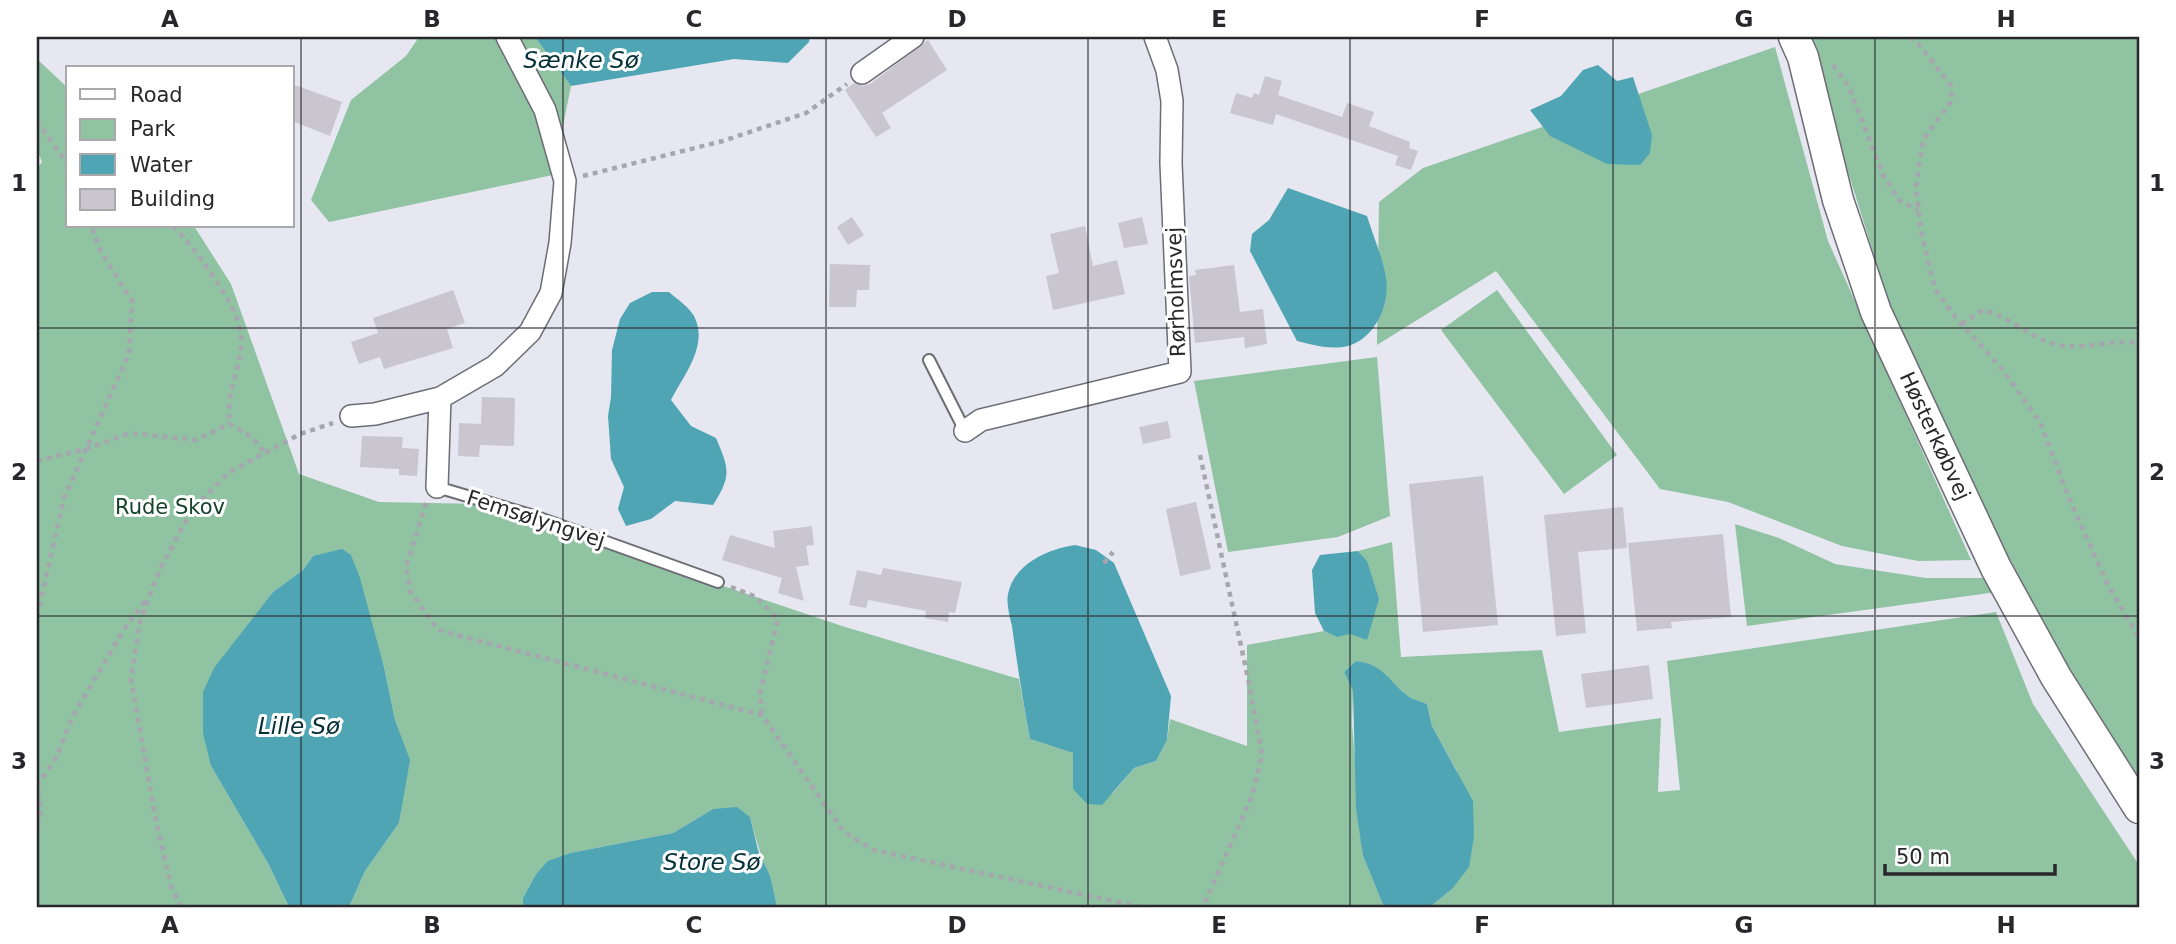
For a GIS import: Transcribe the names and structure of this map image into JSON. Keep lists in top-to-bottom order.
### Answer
{
  "streets": {
    "street": ["Rørholmsvej", "Høsterkøbvej"],
    "lane": ["Femsølyngvej"]
  },
  "water": ["Sænke Sø", "Lille Sø", "Store Sø"],
  "parks": ["Rude Skov"],
  "legend": [
    "Road",
    "Park",
    "Water",
    "Building"
  ],
  "scale_bar": "50 m",
  "grid": {
    "columns": [
      "A",
      "B",
      "C",
      "D",
      "E",
      "F",
      "G",
      "H"
    ],
    "rows": ["1", "2", "3"]
  }
}
